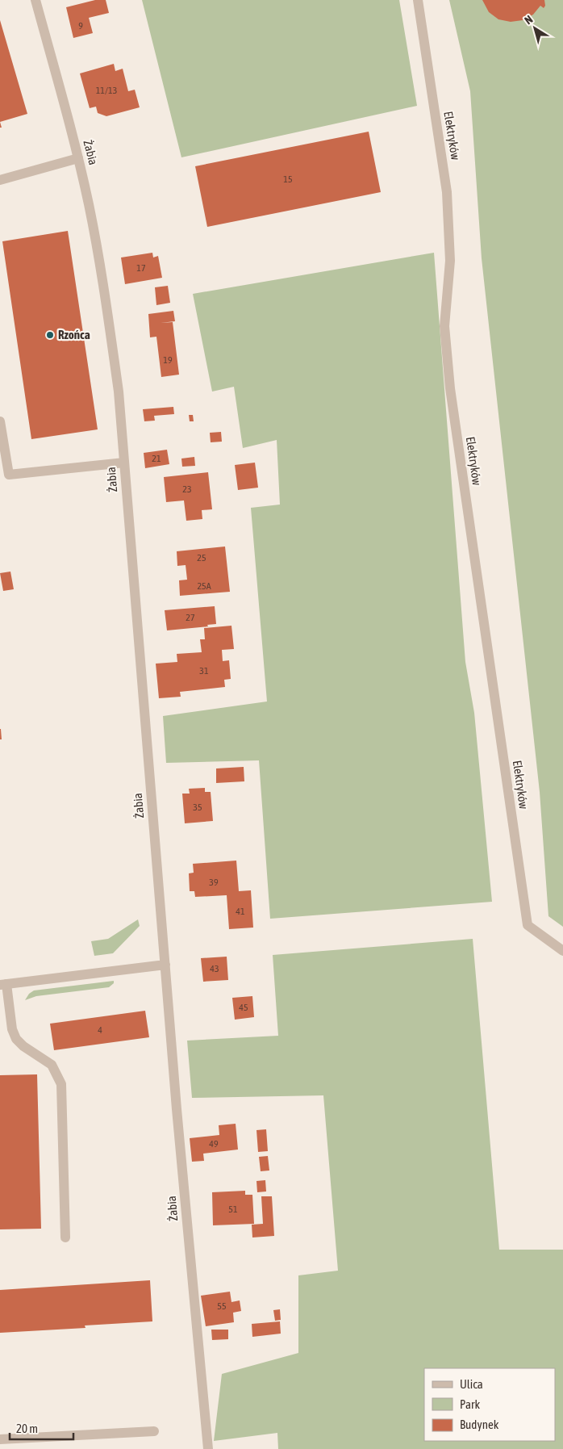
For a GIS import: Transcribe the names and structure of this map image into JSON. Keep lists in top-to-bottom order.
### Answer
{
  "streets": {
    "street": ["Elektryków", "Żabia"]
  },
  "places": ["Rzońca"],
  "house_numbers": [
    "9",
    "11/13",
    "15",
    "17",
    "19",
    "21",
    "23",
    "25",
    "25A",
    "27",
    "31",
    "35",
    "39",
    "41",
    "43",
    "45",
    "4",
    "49",
    "51",
    "55"
  ],
  "legend": ["Ulica", "Park", "Budynek"],
  "scale_bar": "20 m",
  "north": "top left"
}
